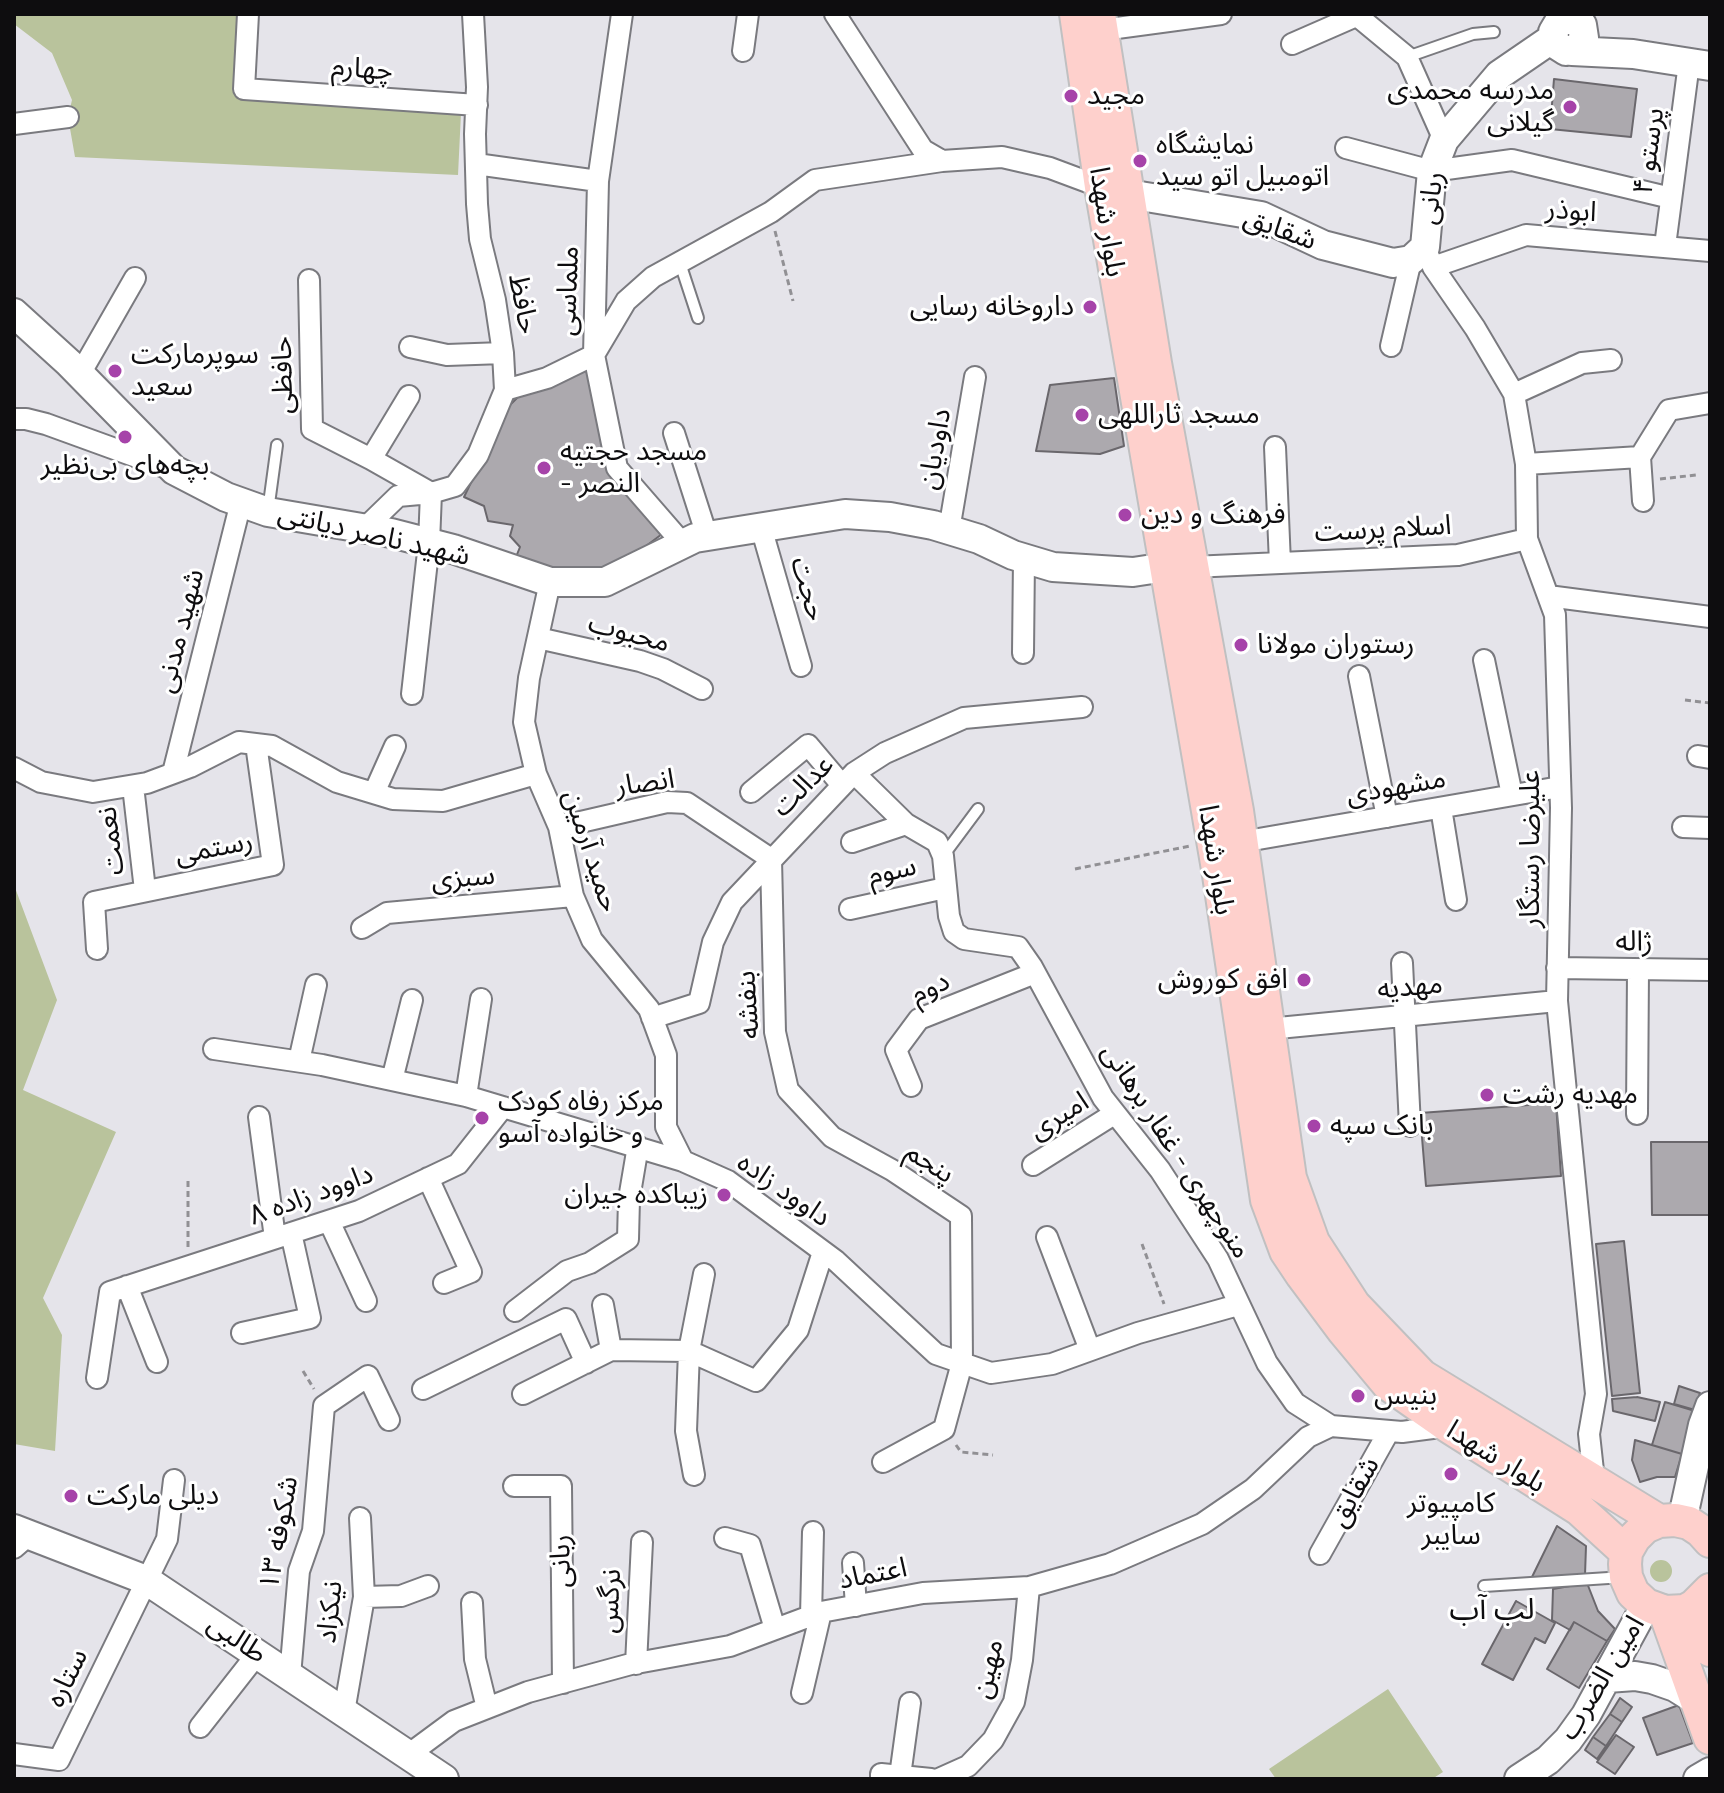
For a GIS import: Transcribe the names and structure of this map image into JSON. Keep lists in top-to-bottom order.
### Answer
{
  "streets": {
    "main road": [
      "ربانی",
      "بلوار شهدا",
      "شقایق",
      "شهید ناصر دیانتی",
      "طالبی",
      "امین الضرب"
    ],
    "street": [
      "چهارم",
      "پرستو ۴",
      "ابوذر",
      "ملماسی",
      "حافظ",
      "حافظی",
      "داودیان",
      "اسلام پرست",
      "حجت",
      "شهید مدنی",
      "محبوب",
      "انصار",
      "عدالت",
      "مشهودی",
      "نعمت",
      "رستمی",
      "علیرضا رستگار",
      "حمید آرمین",
      "سوم",
      "سبزی",
      "ژاله",
      "مهدیه",
      "دوم",
      "بنفشه",
      "امیری",
      "منوچهری - غفار برهانی",
      "پنجم",
      "داوود زاده",
      "داوود زاده ۸",
      "شکوفه ۱۳",
      "اعتماد",
      "نرگس",
      "نیکزاد",
      "مهین",
      "ستاره"
    ]
  },
  "crossings": [
    ["چهارم", "حافظ"],
    ["پرستو ۴", "ابوذر"],
    ["ربانی", "ابوذر"],
    ["ربانی", "شقایق"],
    ["ربانی", "علیرضا رستگار"],
    ["ربانی", "اعتماد"],
    ["ابوذر", "شقایق"],
    ["ابوذر", "علیرضا رستگار"],
    ["بلوار شهدا", "شقایق"],
    ["بلوار شهدا", "اسلام پرست"],
    ["بلوار شهدا", "شهید ناصر دیانتی"],
    ["بلوار شهدا", "مشهودی"],
    ["بلوار شهدا", "علیرضا رستگار"],
    ["بلوار شهدا", "مهدیه"],
    ["بلوار شهدا", "امین الضرب"],
    ["شقایق", "علیرضا رستگار"],
    ["ملماسی", "شهید ناصر دیانتی"],
    ["حافظ", "حافظی"],
    ["حافظ", "شهید ناصر دیانتی"],
    ["داودیان", "شهید ناصر دیانتی"],
    ["اسلام پرست", "شهید ناصر دیانتی"],
    ["اسلام پرست", "علیرضا رستگار"],
    ["شهید ناصر دیانتی", "حجت"],
    ["شهید ناصر دیانتی", "شهید مدنی"],
    ["شهید ناصر دیانتی", "حمید آرمین"],
    ["محبوب", "حمید آرمین"],
    ["انصار", "عدالت"],
    ["انصار", "حمید آرمین"],
    ["انصار", "بنفشه"],
    ["عدالت", "حمید آرمین"],
    ["عدالت", "بنفشه"],
    ["مشهودی", "علیرضا رستگار"],
    ["نعمت", "رستمی"],
    ["علیرضا رستگار", "ژاله"],
    ["علیرضا رستگار", "مهدیه"],
    ["حمید آرمین", "سبزی"],
    ["حمید آرمین", "داوود زاده"],
    ["سوم", "منوچهری - غفار برهانی"],
    ["دوم", "منوچهری - غفار برهانی"],
    ["بنفشه", "پنجم"],
    ["امیری", "منوچهری - غفار برهانی"],
    ["منوچهری - غفار برهانی", "داوود زاده"],
    ["منوچهری - غفار برهانی", "اعتماد"],
    ["پنجم", "داوود زاده"],
    ["داوود زاده", "داوود زاده ۸"],
    ["شکوفه ۱۳", "طالبی"],
    ["اعتماد", "نرگس"],
    ["اعتماد", "طالبی"],
    ["اعتماد", "مهین"],
    ["نیکزاد", "طالبی"],
    ["طالبی", "ستاره"]
  ],
  "districts": ["لب آب"],
  "places": [
    "مجید",
    "مدرسه محمدی گیلانی",
    "نمایشگاه اتومبیل اتو سید",
    "داروخانه رسایی",
    "سوپرمارکت سعید",
    "مسجد ثاراللهی",
    "بچه‌های بی‌نظیر",
    "مسجد حجتیه - النصر",
    "فرهنگ و دین",
    "رستوران مولانا",
    "افق کوروش",
    "مهدیه رشت",
    "مرکز رفاه کودک و خانواده آسو",
    "بانک سپه",
    "زیباکده جیران",
    "بنیس",
    "کامپیوتر سایبر",
    "دیلی مارکت"
  ]
}
